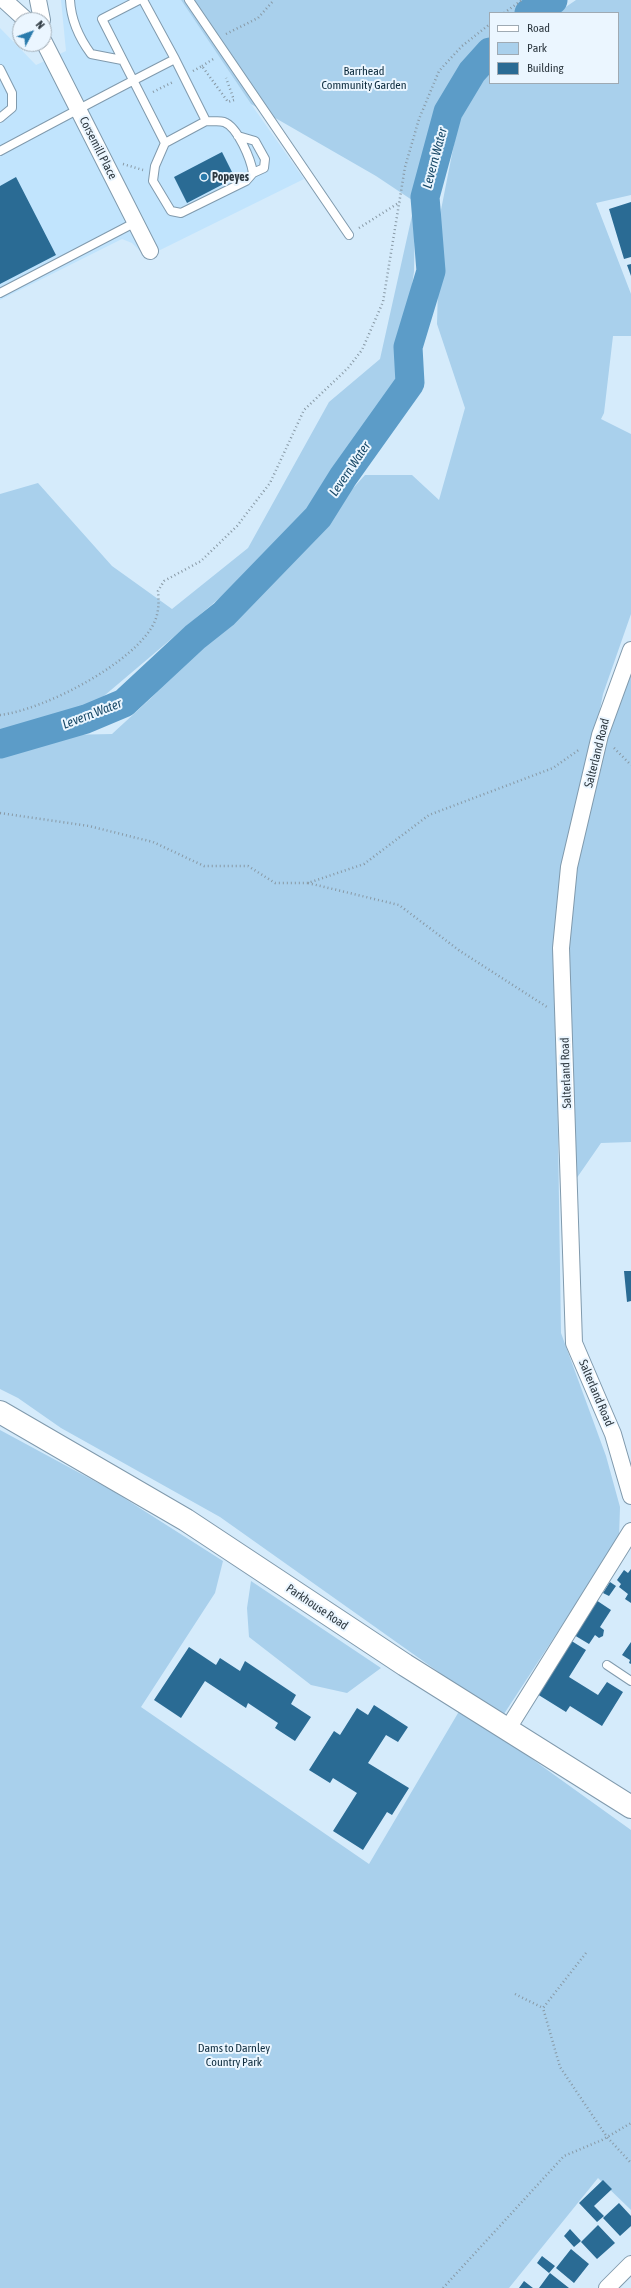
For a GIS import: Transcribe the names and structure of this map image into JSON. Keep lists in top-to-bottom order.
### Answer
{
  "streets": {
    "main road": ["Parkhouse Road"],
    "street": ["Corsemill Place", "Salterland Road"]
  },
  "water": ["Levern Water"],
  "parks": ["Barrhead Community Garden", "Dams to Darnley Country Park"],
  "places": ["Popeyes"],
  "legend": ["Road", "Park", "Building"],
  "north": "top right"
}
